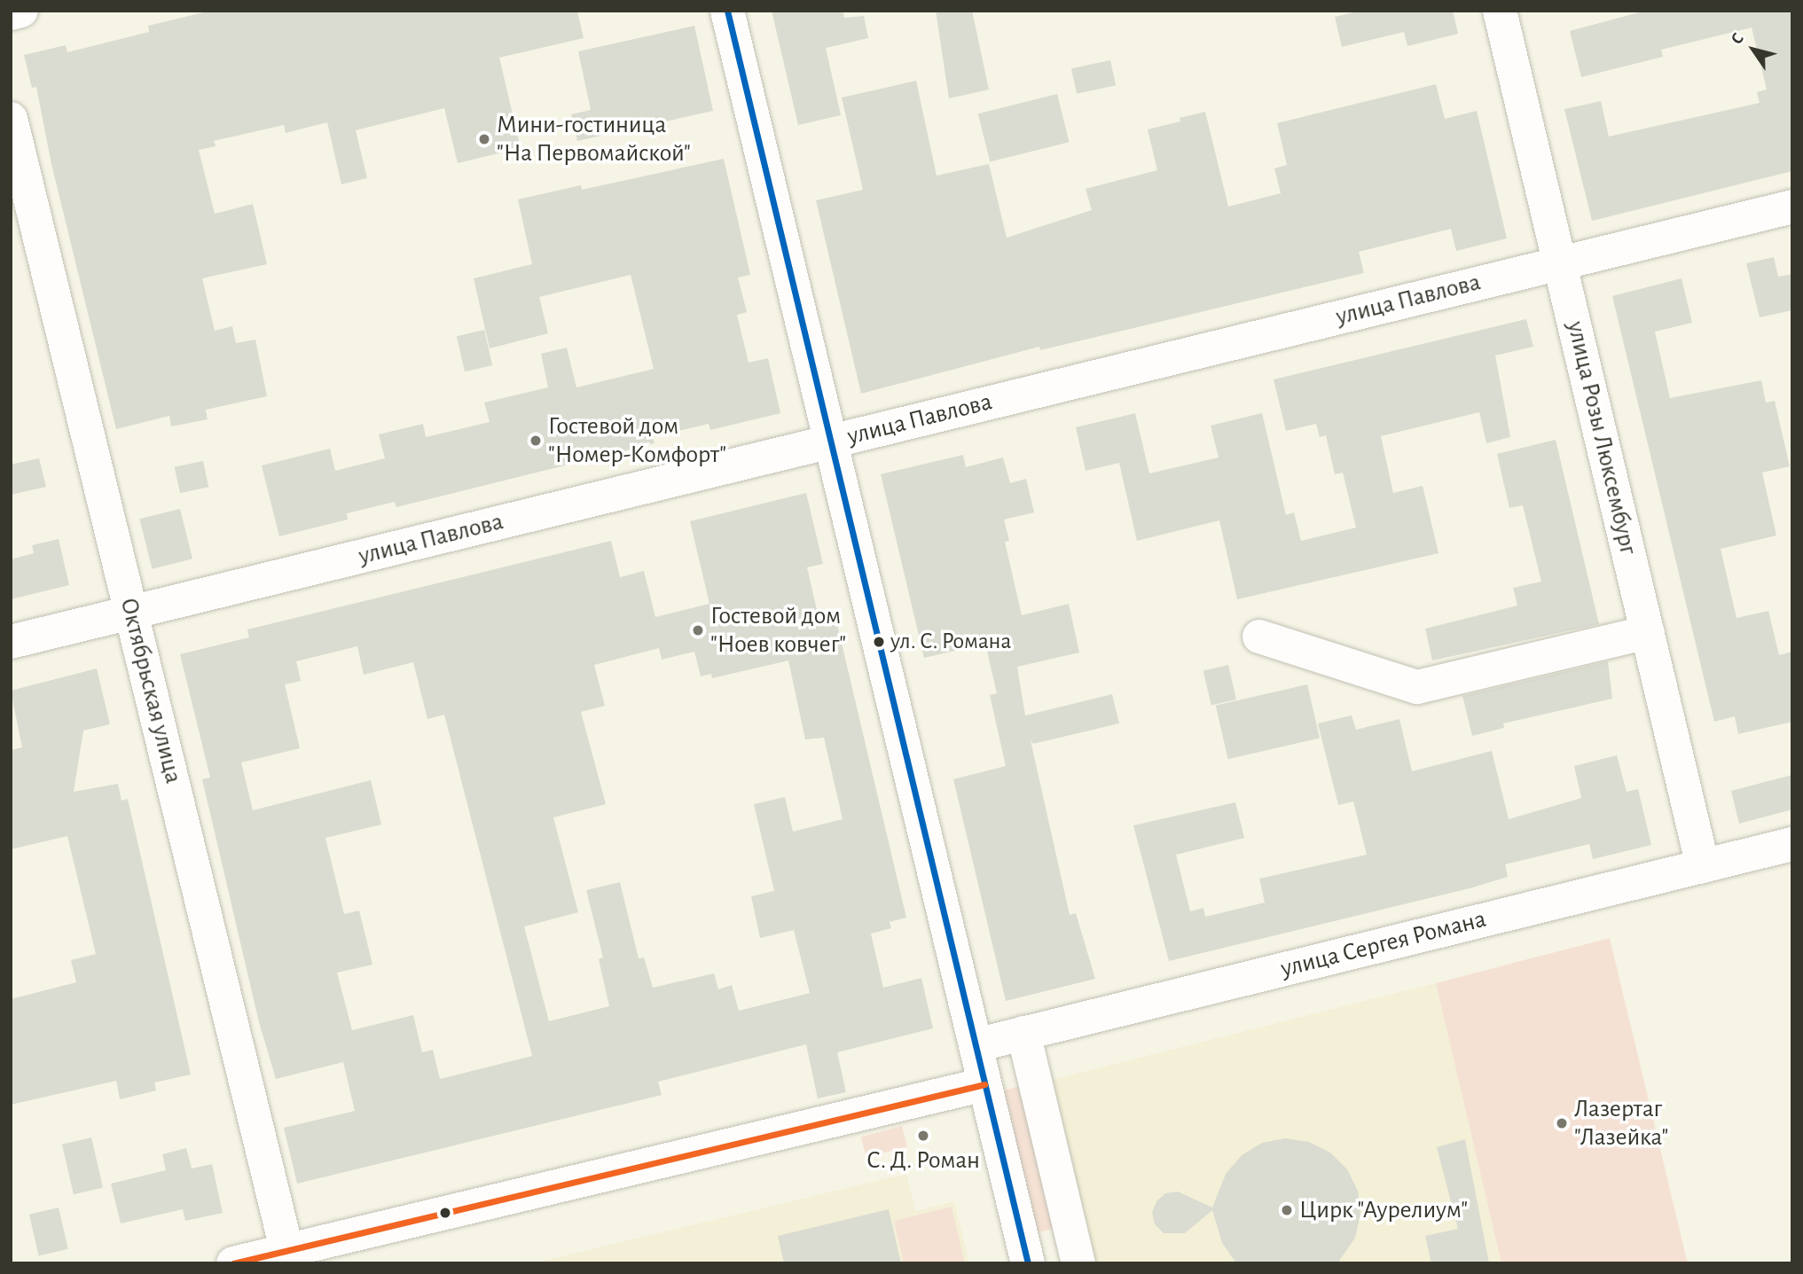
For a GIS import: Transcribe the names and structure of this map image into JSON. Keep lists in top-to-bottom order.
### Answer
{
  "streets": {
    "street": [
      "улица Павлова",
      "улица Розы Люксембург",
      "Октябрьская улица",
      "улица Сергея Романа"
    ]
  },
  "crossings": [
    ["улица Павлова", "улица Розы Люксембург"],
    ["улица Павлова", "Октябрьская улица"],
    ["улица Розы Люксембург", "улица Сергея Романа"]
  ],
  "places": [
    "Мини-гостиница \"На Первомайской\"",
    "Гостевой дом \"Номер-Комфорт\"",
    "Гостевой дом \"Ноев ковчег\"",
    "ул. С. Романа",
    "Лазертаг \"Лазейка\"",
    "С. Д. Роман",
    "Цирк \"Аурелиум\""
  ],
  "north": "top left"
}
